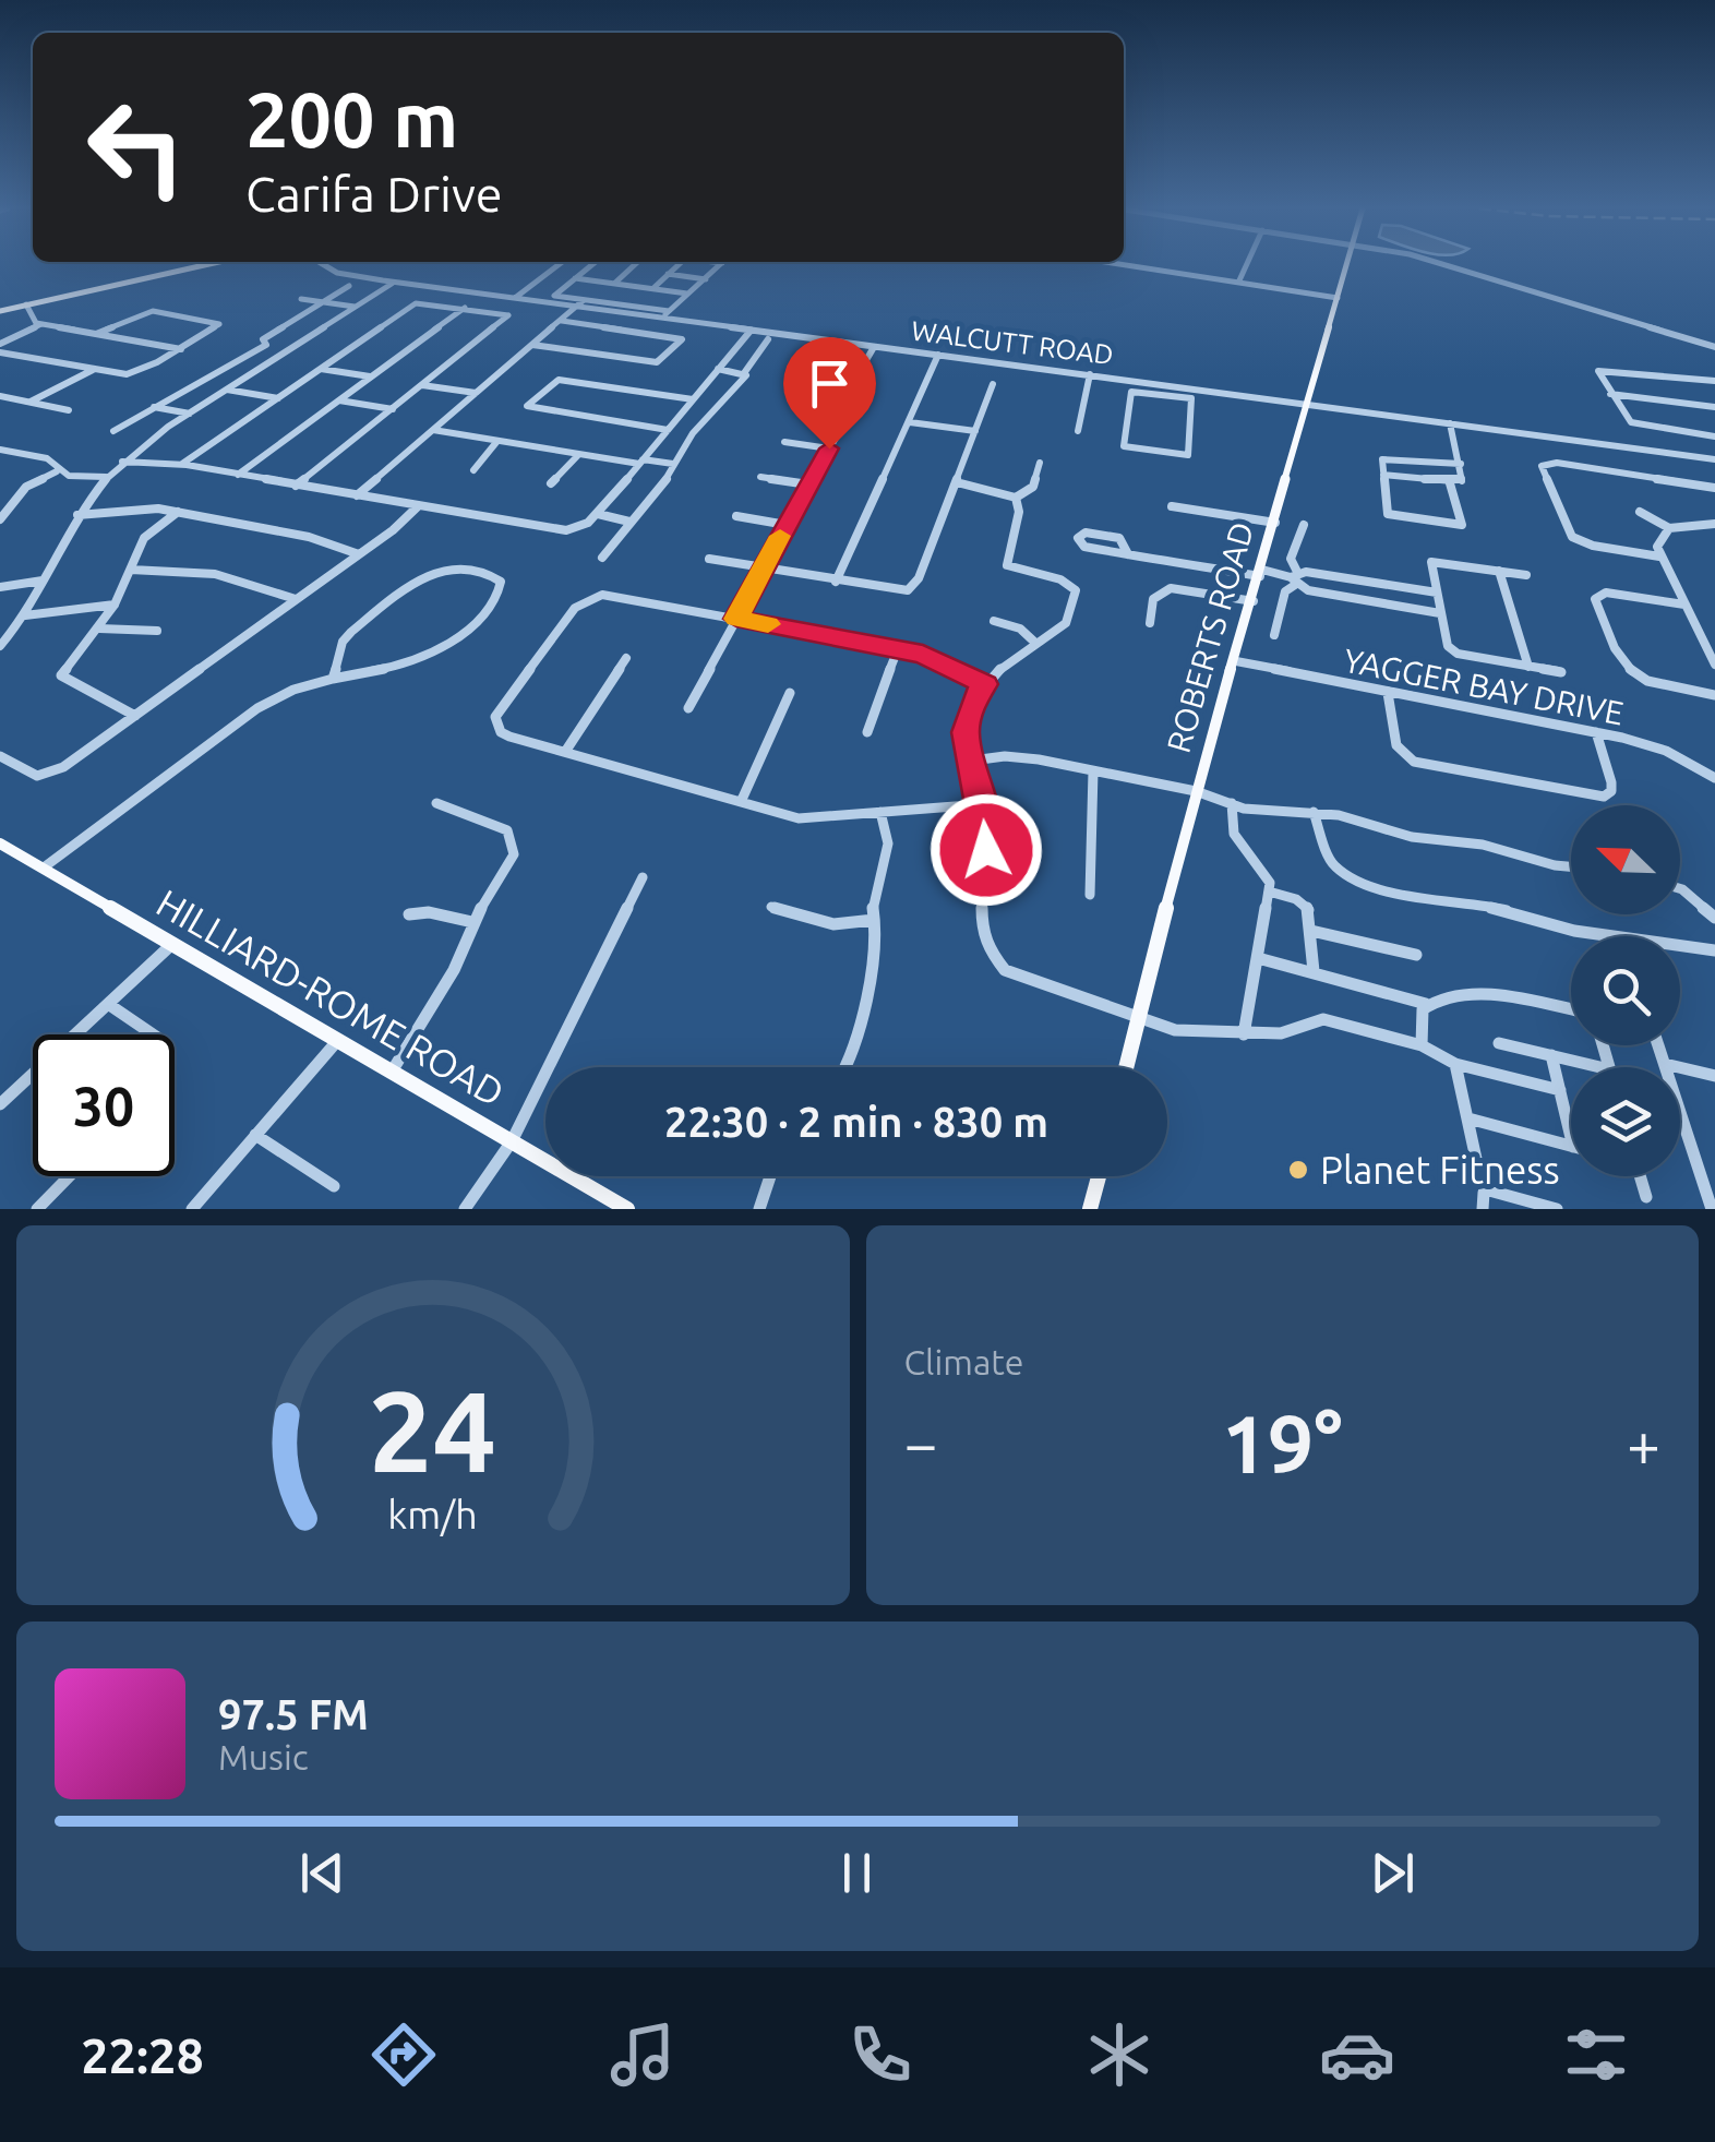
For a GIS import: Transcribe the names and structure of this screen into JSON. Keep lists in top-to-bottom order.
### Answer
{
  "streets": {
    "main road": ["ROBERTS ROAD", "HILLIARD-ROME ROAD"],
    "street": ["WALCUTT ROAD", "YAGGER BAY DRIVE"]
  },
  "crossings": [
    ["WALCUTT ROAD", "ROBERTS ROAD"],
    ["ROBERTS ROAD", "YAGGER BAY DRIVE"]
  ],
  "places": ["Planet Fitness"],
  "north": "top left",
  "page": {
    "turn": ["200 m", "Carifa Drive"],
    "limit": "30",
    "trip": "22:30 · 2 min · 830 m",
    "tile": "Climate",
    "heat": ["−", "19°", "+"],
    "song": ["97.5 FM", "Music"],
    "tabs": "22:28",
    "gauge": ["24", "km/h"]
  }
}
